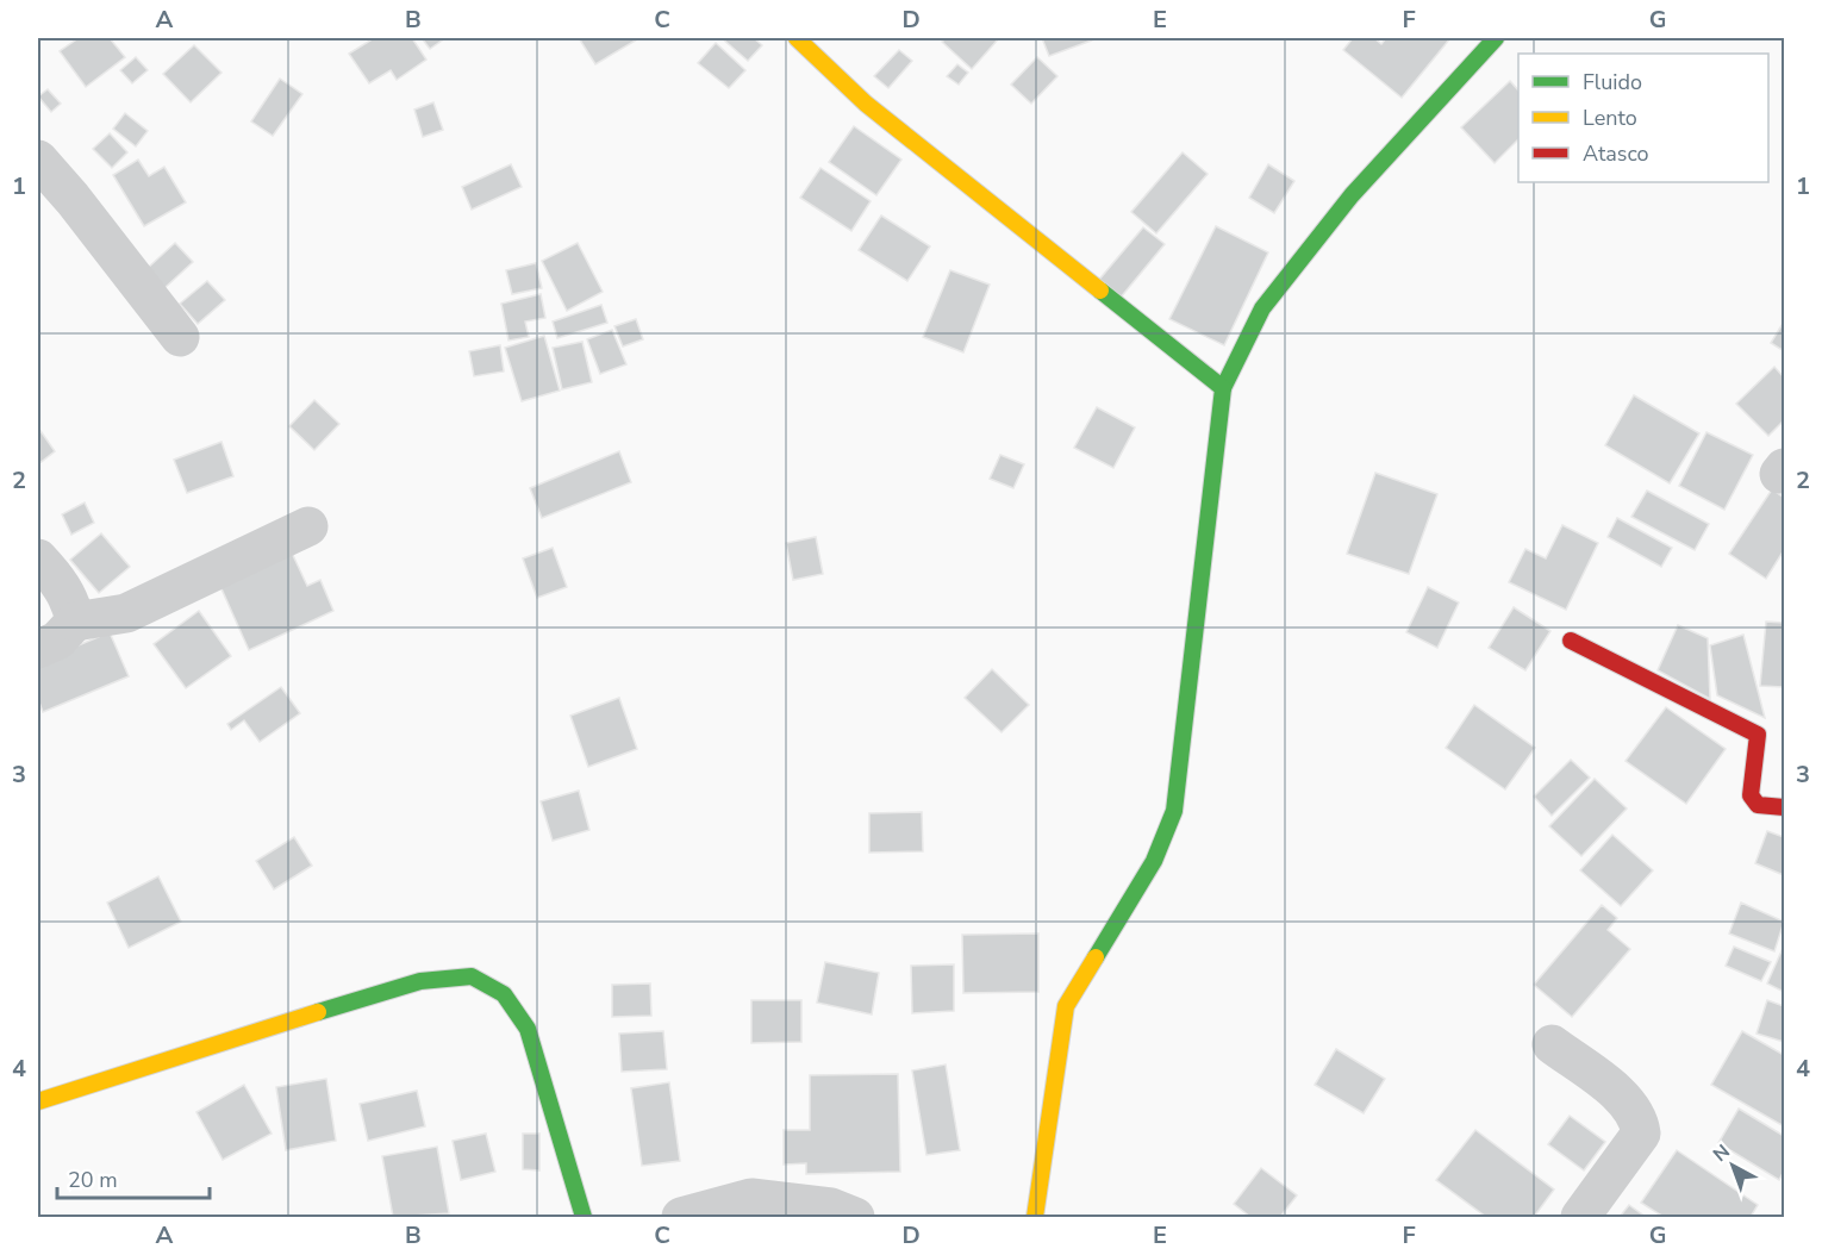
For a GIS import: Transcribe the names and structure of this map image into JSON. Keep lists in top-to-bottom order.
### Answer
{
  "legend": ["Fluido", "Lento", "Atasco"],
  "scale_bar": "20 m",
  "north": "top left",
  "grid": {
    "columns": [
      "A",
      "B",
      "C",
      "D",
      "E",
      "F",
      "G"
    ],
    "rows": [
      "1",
      "2",
      "3",
      "4"
    ]
  }
}
